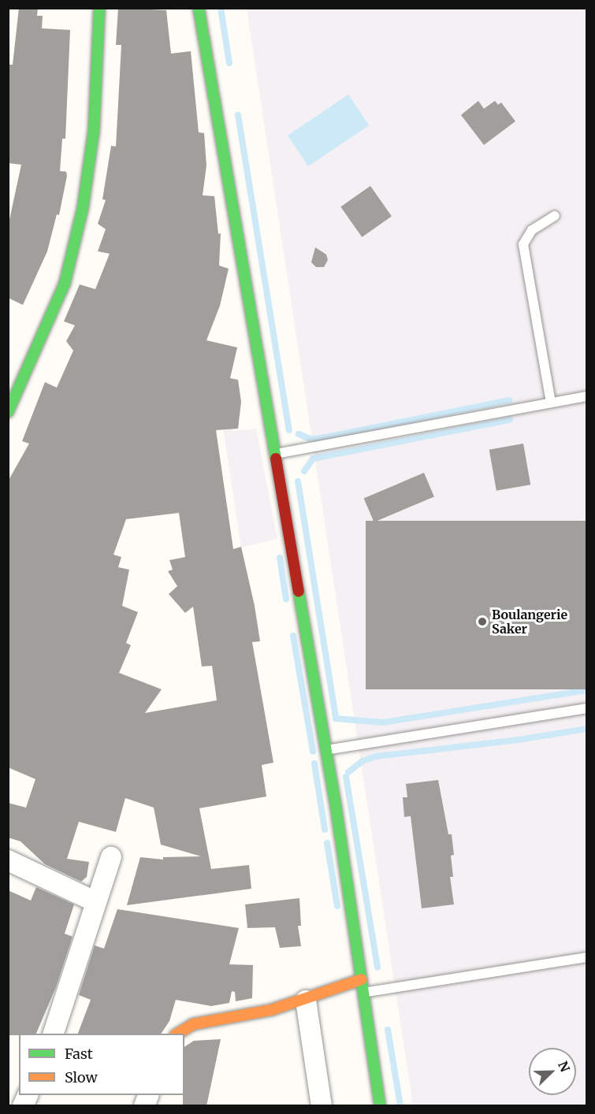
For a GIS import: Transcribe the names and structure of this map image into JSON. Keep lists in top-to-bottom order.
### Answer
{
  "places": ["Boulangerie Saker"],
  "legend": ["Fast", "Slow"],
  "north": "top right"
}
